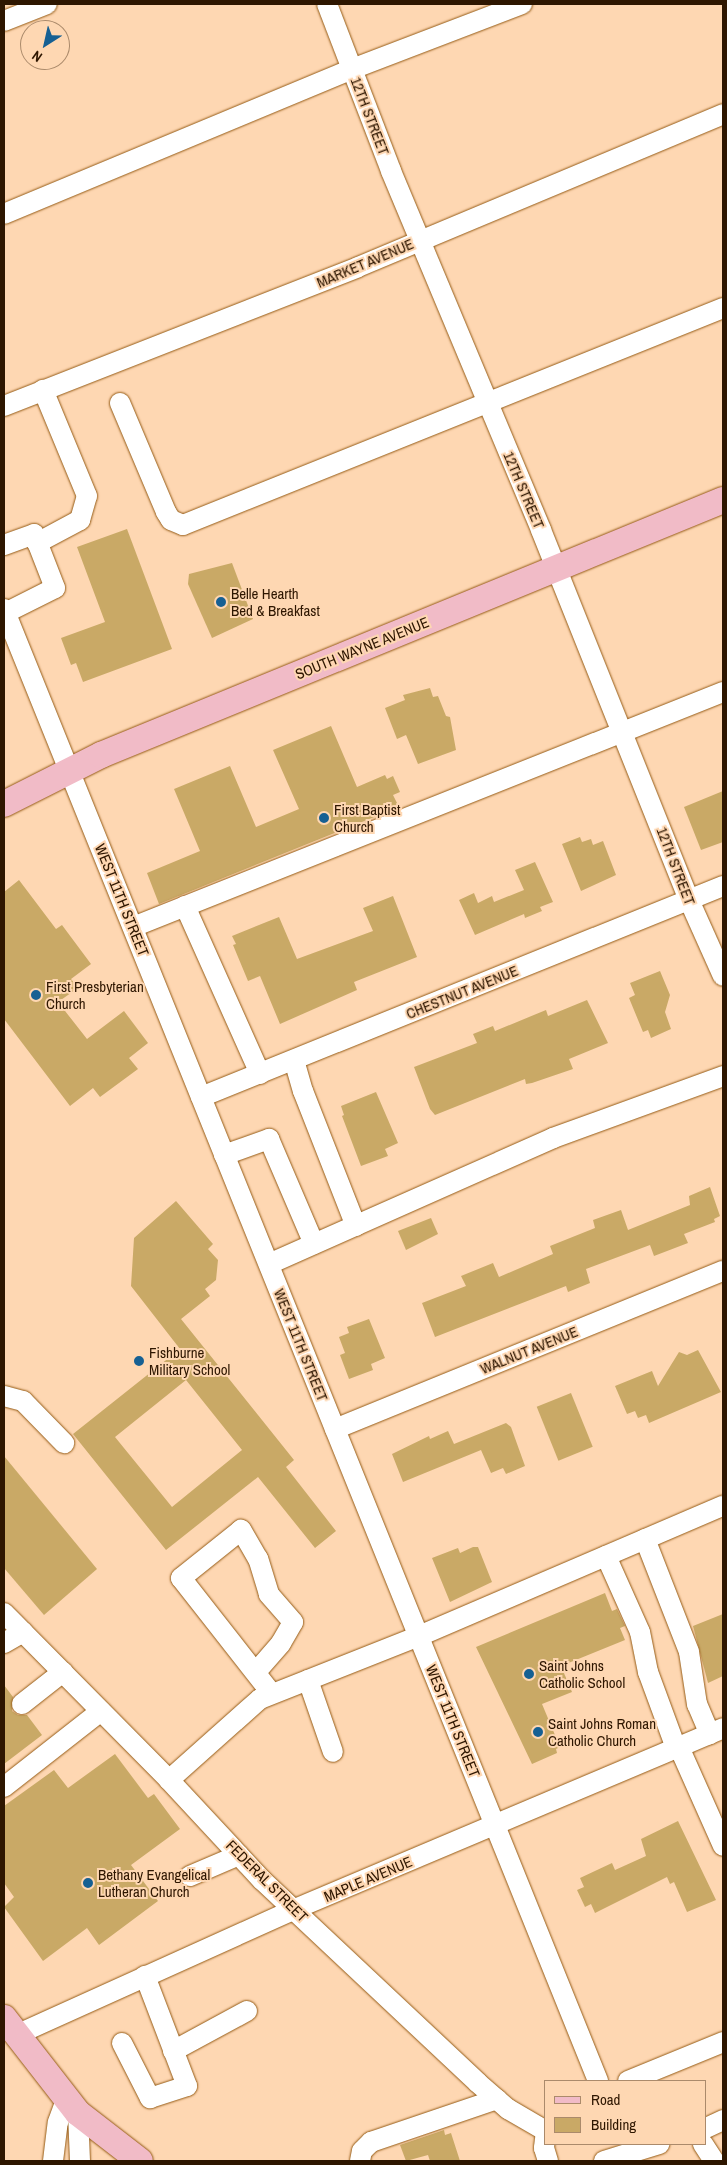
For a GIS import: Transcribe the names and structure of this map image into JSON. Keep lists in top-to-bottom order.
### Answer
{
  "streets": {
    "main road": ["SOUTH WAYNE AVENUE"],
    "street": [
      "12TH STREET",
      "MARKET AVENUE",
      "WEST 11TH STREET",
      "CHESTNUT AVENUE",
      "WALNUT AVENUE",
      "MAPLE AVENUE",
      "FEDERAL STREET"
    ]
  },
  "crossings": [
    ["12TH STREET", "MARKET AVENUE"],
    ["12TH STREET", "SOUTH WAYNE AVENUE"],
    ["12TH STREET", "CHESTNUT AVENUE"],
    ["SOUTH WAYNE AVENUE", "WEST 11TH STREET"],
    ["WEST 11TH STREET", "CHESTNUT AVENUE"],
    ["WEST 11TH STREET", "WALNUT AVENUE"],
    ["WEST 11TH STREET", "MAPLE AVENUE"],
    ["MAPLE AVENUE", "FEDERAL STREET"]
  ],
  "places": [
    "Belle Hearth Bed & Breakfast",
    "First Baptist Church",
    "First Presbyterian Church",
    "Fishburne Military School",
    "Saint Johns Catholic School",
    "Saint Johns Roman Catholic Church",
    "Bethany Evangelical Lutheran Church"
  ],
  "legend": ["Road", "Building"],
  "north": "bottom left"
}
